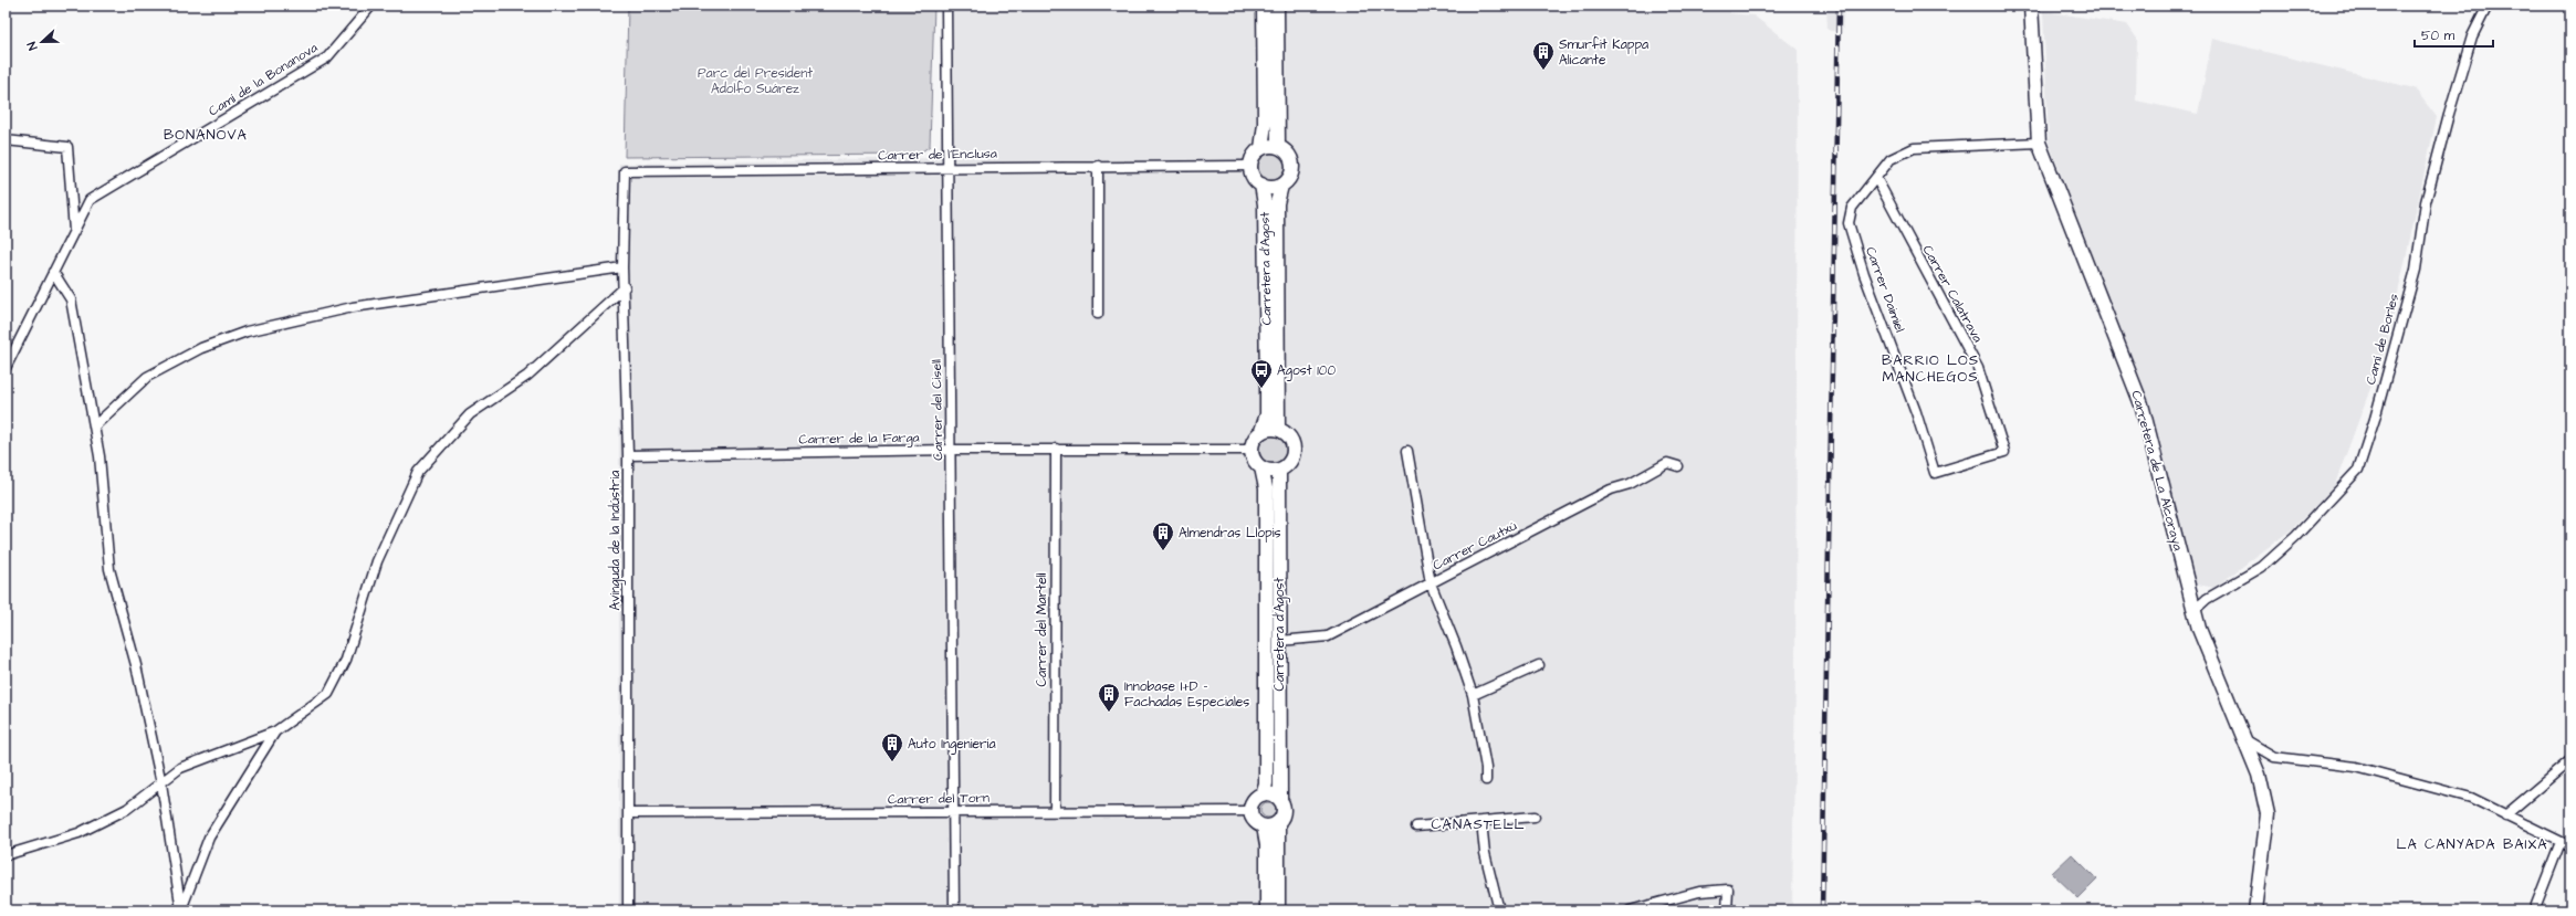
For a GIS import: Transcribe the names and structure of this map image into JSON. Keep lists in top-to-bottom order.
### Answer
{
  "streets": {
    "main road": ["Carretera d'Agost", "Carretera de La Alcoraya"],
    "street": [
      "Camí de la Bonanova",
      "Carrer de l'Enclusa",
      "Carrer Daimiel",
      "Carrer Calatrava",
      "Camí de Borles",
      "Carrer del Cisell",
      "Carrer de la Farga",
      "Avinguda de la Indústria",
      "Carrer Cautxú",
      "Carrer del Martell",
      "Carrer del Torn"
    ]
  },
  "crossings": [
    ["Carrer de l'Enclusa", "Carretera d'Agost"],
    ["Carrer de l'Enclusa", "Carrer del Cisell"],
    ["Carrer de l'Enclusa", "Avinguda de la Indústria"],
    ["Carretera d'Agost", "Carrer de la Farga"],
    ["Carretera d'Agost", "Carrer Cautxú"],
    ["Carretera d'Agost", "Carrer del Torn"],
    ["Carrer Daimiel", "Carrer Calatrava"],
    ["Camí de Borles", "Carretera de La Alcoraya"],
    ["Carrer del Cisell", "Carrer de la Farga"],
    ["Carrer del Cisell", "Carrer del Torn"],
    ["Carrer de la Farga", "Avinguda de la Indústria"],
    ["Carrer de la Farga", "Carrer del Martell"],
    ["Avinguda de la Indústria", "Carrer del Torn"],
    ["Carrer del Martell", "Carrer del Torn"]
  ],
  "districts": [
    "BONANOVA",
    "BARRIO LOS MANCHEGOS",
    "CANASTELL",
    "LA CANYADA BAIXA"
  ],
  "parks": ["Parc del President Adolfo Suárez"],
  "places": {
    "building": [
      "Smurfit Kappa Alicante",
      "Almendras Llopis",
      "Innobase I+D - Fachadas Especiales",
      "Auto Ingeniería"
    ],
    "bus stop": ["Agost 100"]
  },
  "scale_bar": "50 m",
  "north": "left"
}
